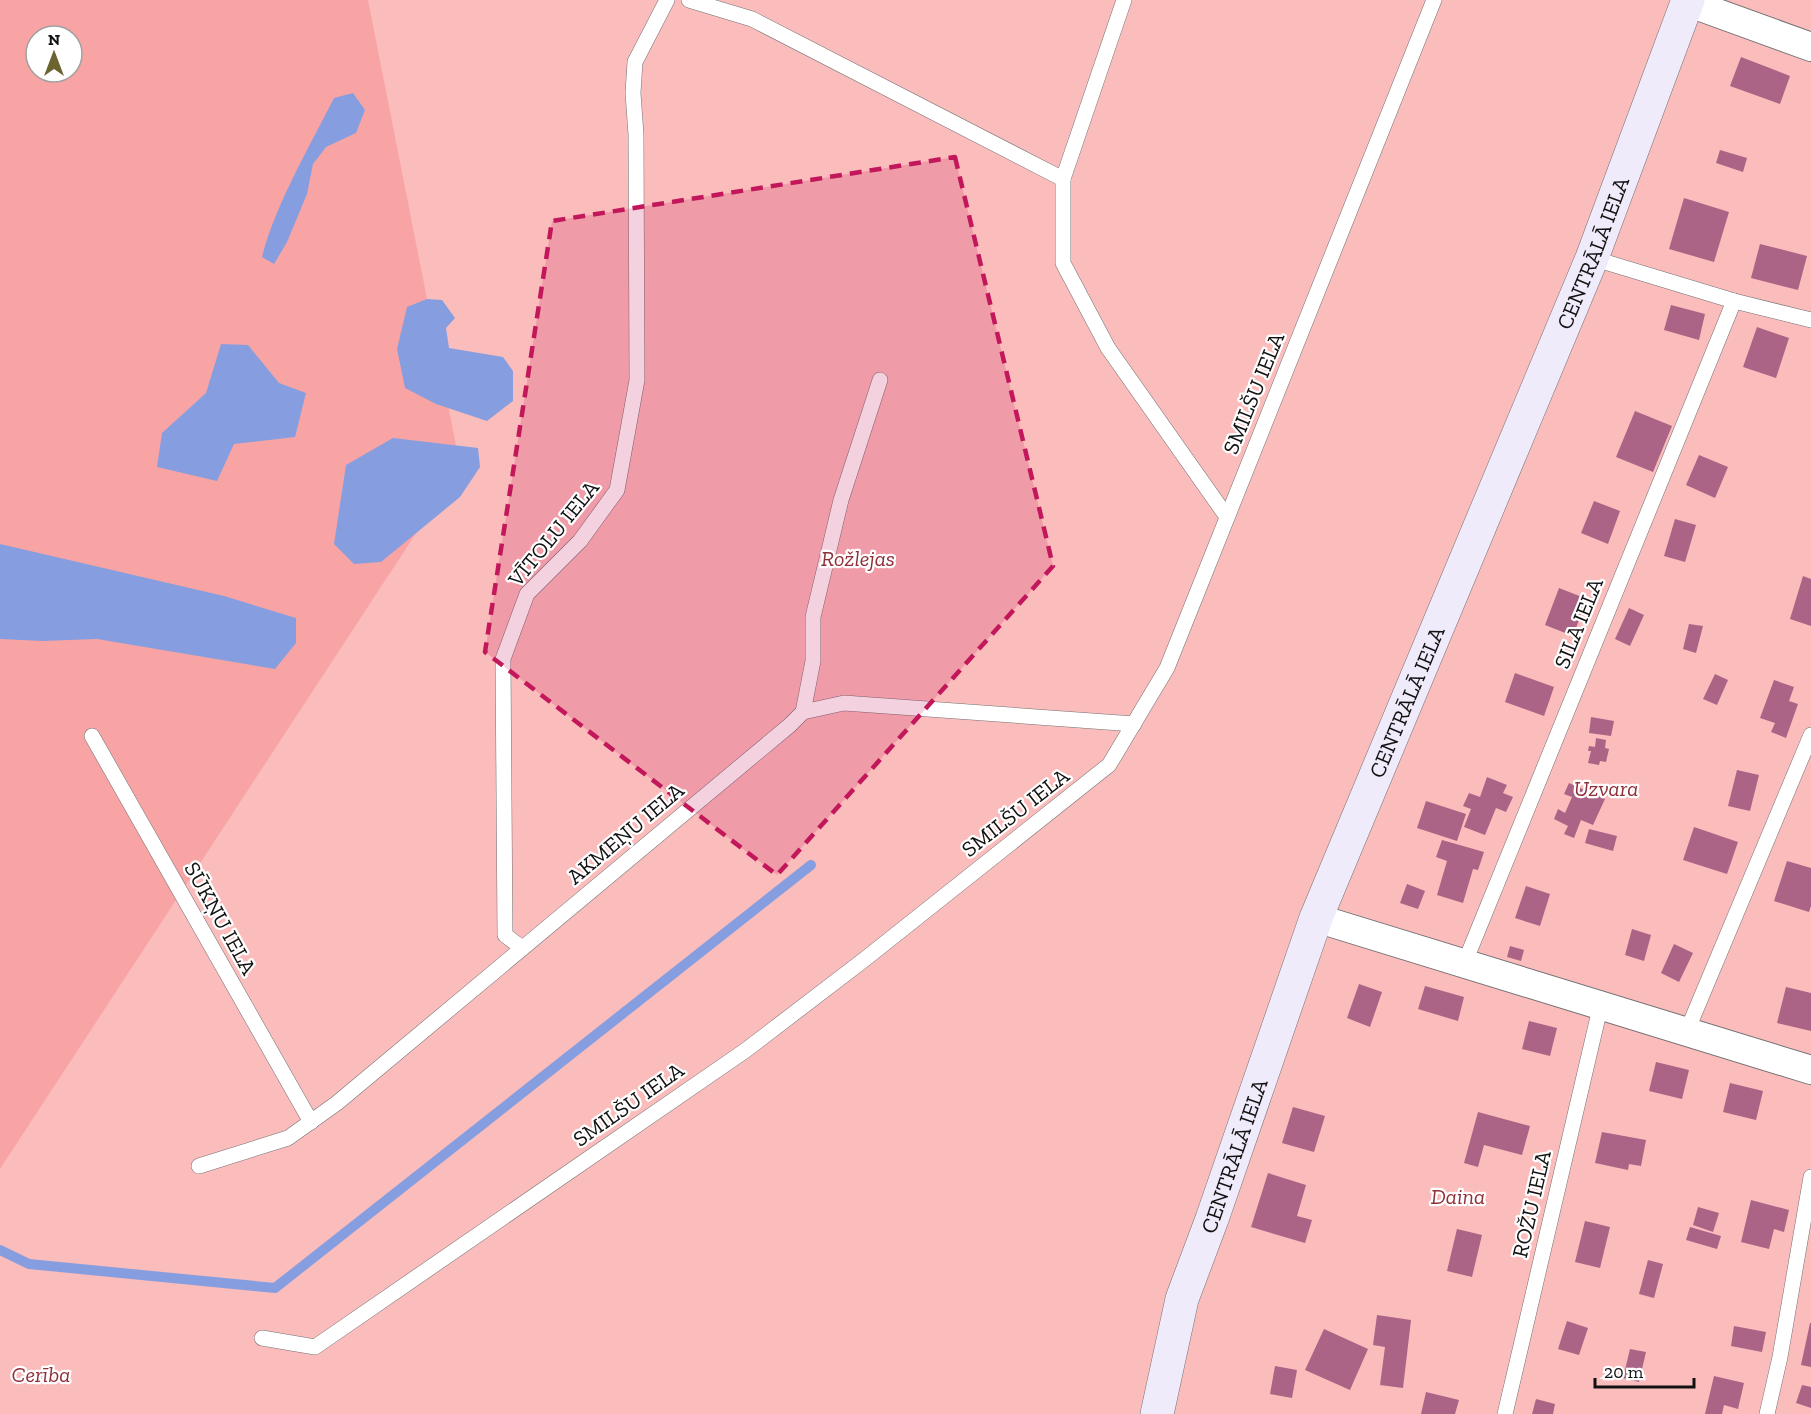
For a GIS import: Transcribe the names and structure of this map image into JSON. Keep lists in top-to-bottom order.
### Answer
{
  "streets": {
    "street": ["CENTRĀLĀ IELA"],
    "lane": [
      "SMILŠU IELA",
      "VĪTOLU IELA",
      "SILA IELA",
      "AKMEŅU IELA",
      "SŪKŅU IELA",
      "ROŽU IELA"
    ]
  },
  "crossings": [
    ["VĪTOLU IELA", "AKMEŅU IELA"],
    ["AKMEŅU IELA", "SŪKŅU IELA"]
  ],
  "parks": [
    "Rožlejas",
    "Uzvara",
    "Daina",
    "Cerība"
  ],
  "scale_bar": "20 m",
  "north": "top"
}
